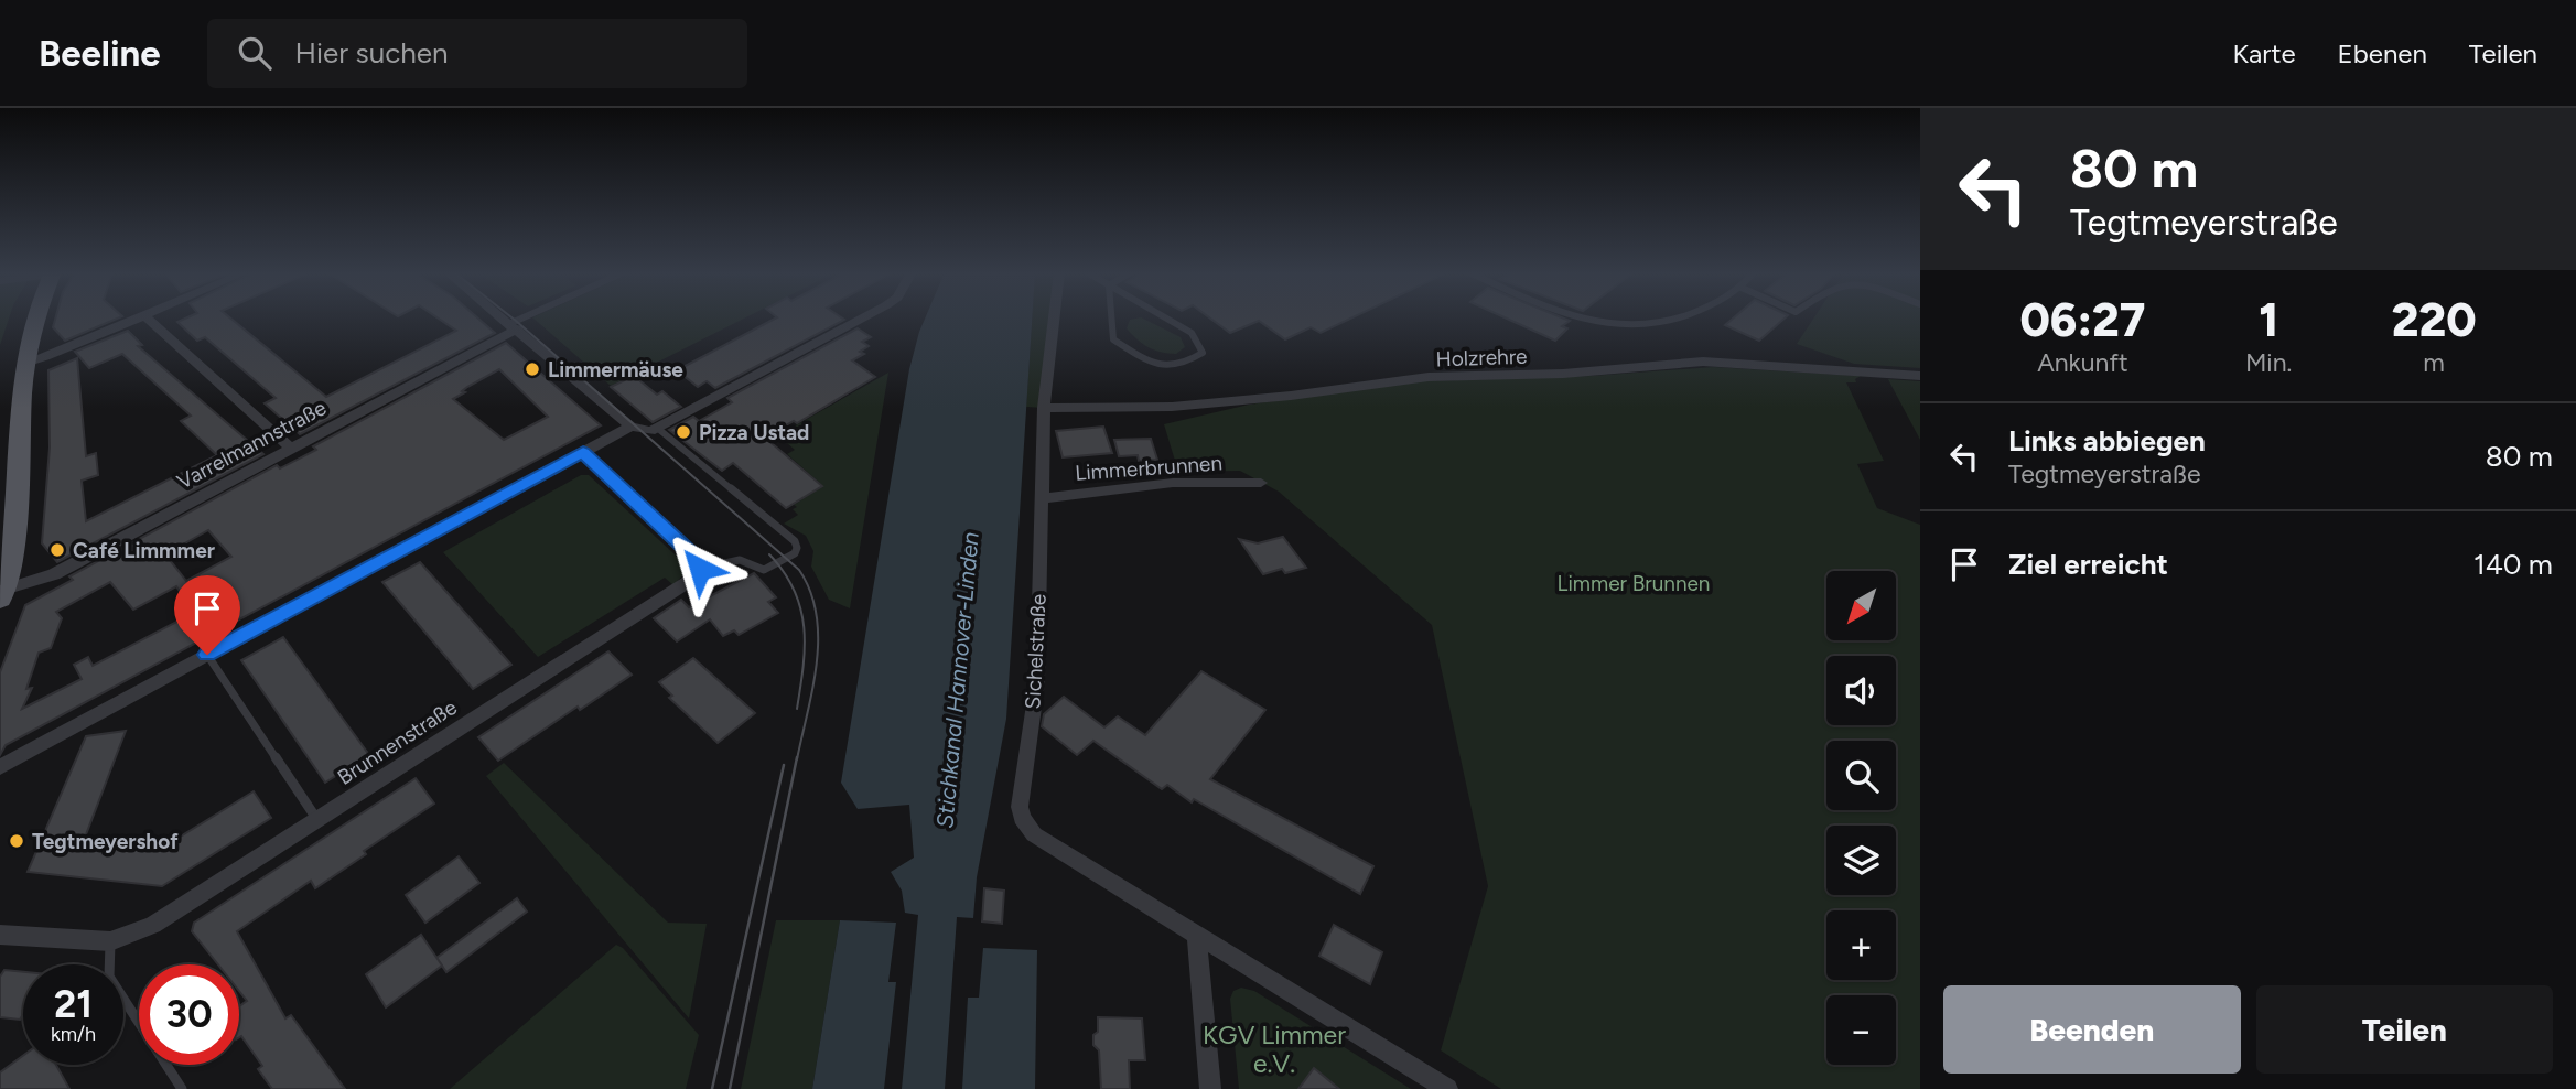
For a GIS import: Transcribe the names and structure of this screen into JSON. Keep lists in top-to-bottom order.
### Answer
{
  "streets": {
    "street": [
      "Holzrehre",
      "Varrelmannstraße",
      "Limmerbrunnen",
      "Sichelstraße",
      "Brunnenstraße"
    ]
  },
  "crossings": [
    ["Holzrehre", "Sichelstraße"],
    ["Limmerbrunnen", "Sichelstraße"]
  ],
  "water": ["Stichkanal Hannover-Linden"],
  "parks": ["Limmer Brunnen", "KGV Limmer e.V."],
  "places": [
    "Limmermäuse",
    "Pizza Ustad",
    "Café Limmmer",
    "Tegtmeyershof"
  ],
  "north": "bottom left",
  "page": {
    "header": "Beeline",
    "search": "Hier suchen",
    "nav": ["Karte", "Ebenen", "Teilen"],
    "turn": ["80 m", "Tegtmeyerstraße"],
    "eta": [
      "06:27",
      "Ankunft",
      "1",
      "Min.",
      "220",
      "m"
    ],
    "list": [
      {
        "name": "Links abbiegen",
        "note": "Tegtmeyerstraße",
        "value": "80 m"
      },
      {
        "name": "Ziel erreicht",
        "value": "140 m"
      }
    ],
    "map_buttons": ["+", "−"],
    "speed": "21 km/h",
    "limit": "30",
    "buttons": ["Beenden", "Teilen"]
  }
}
